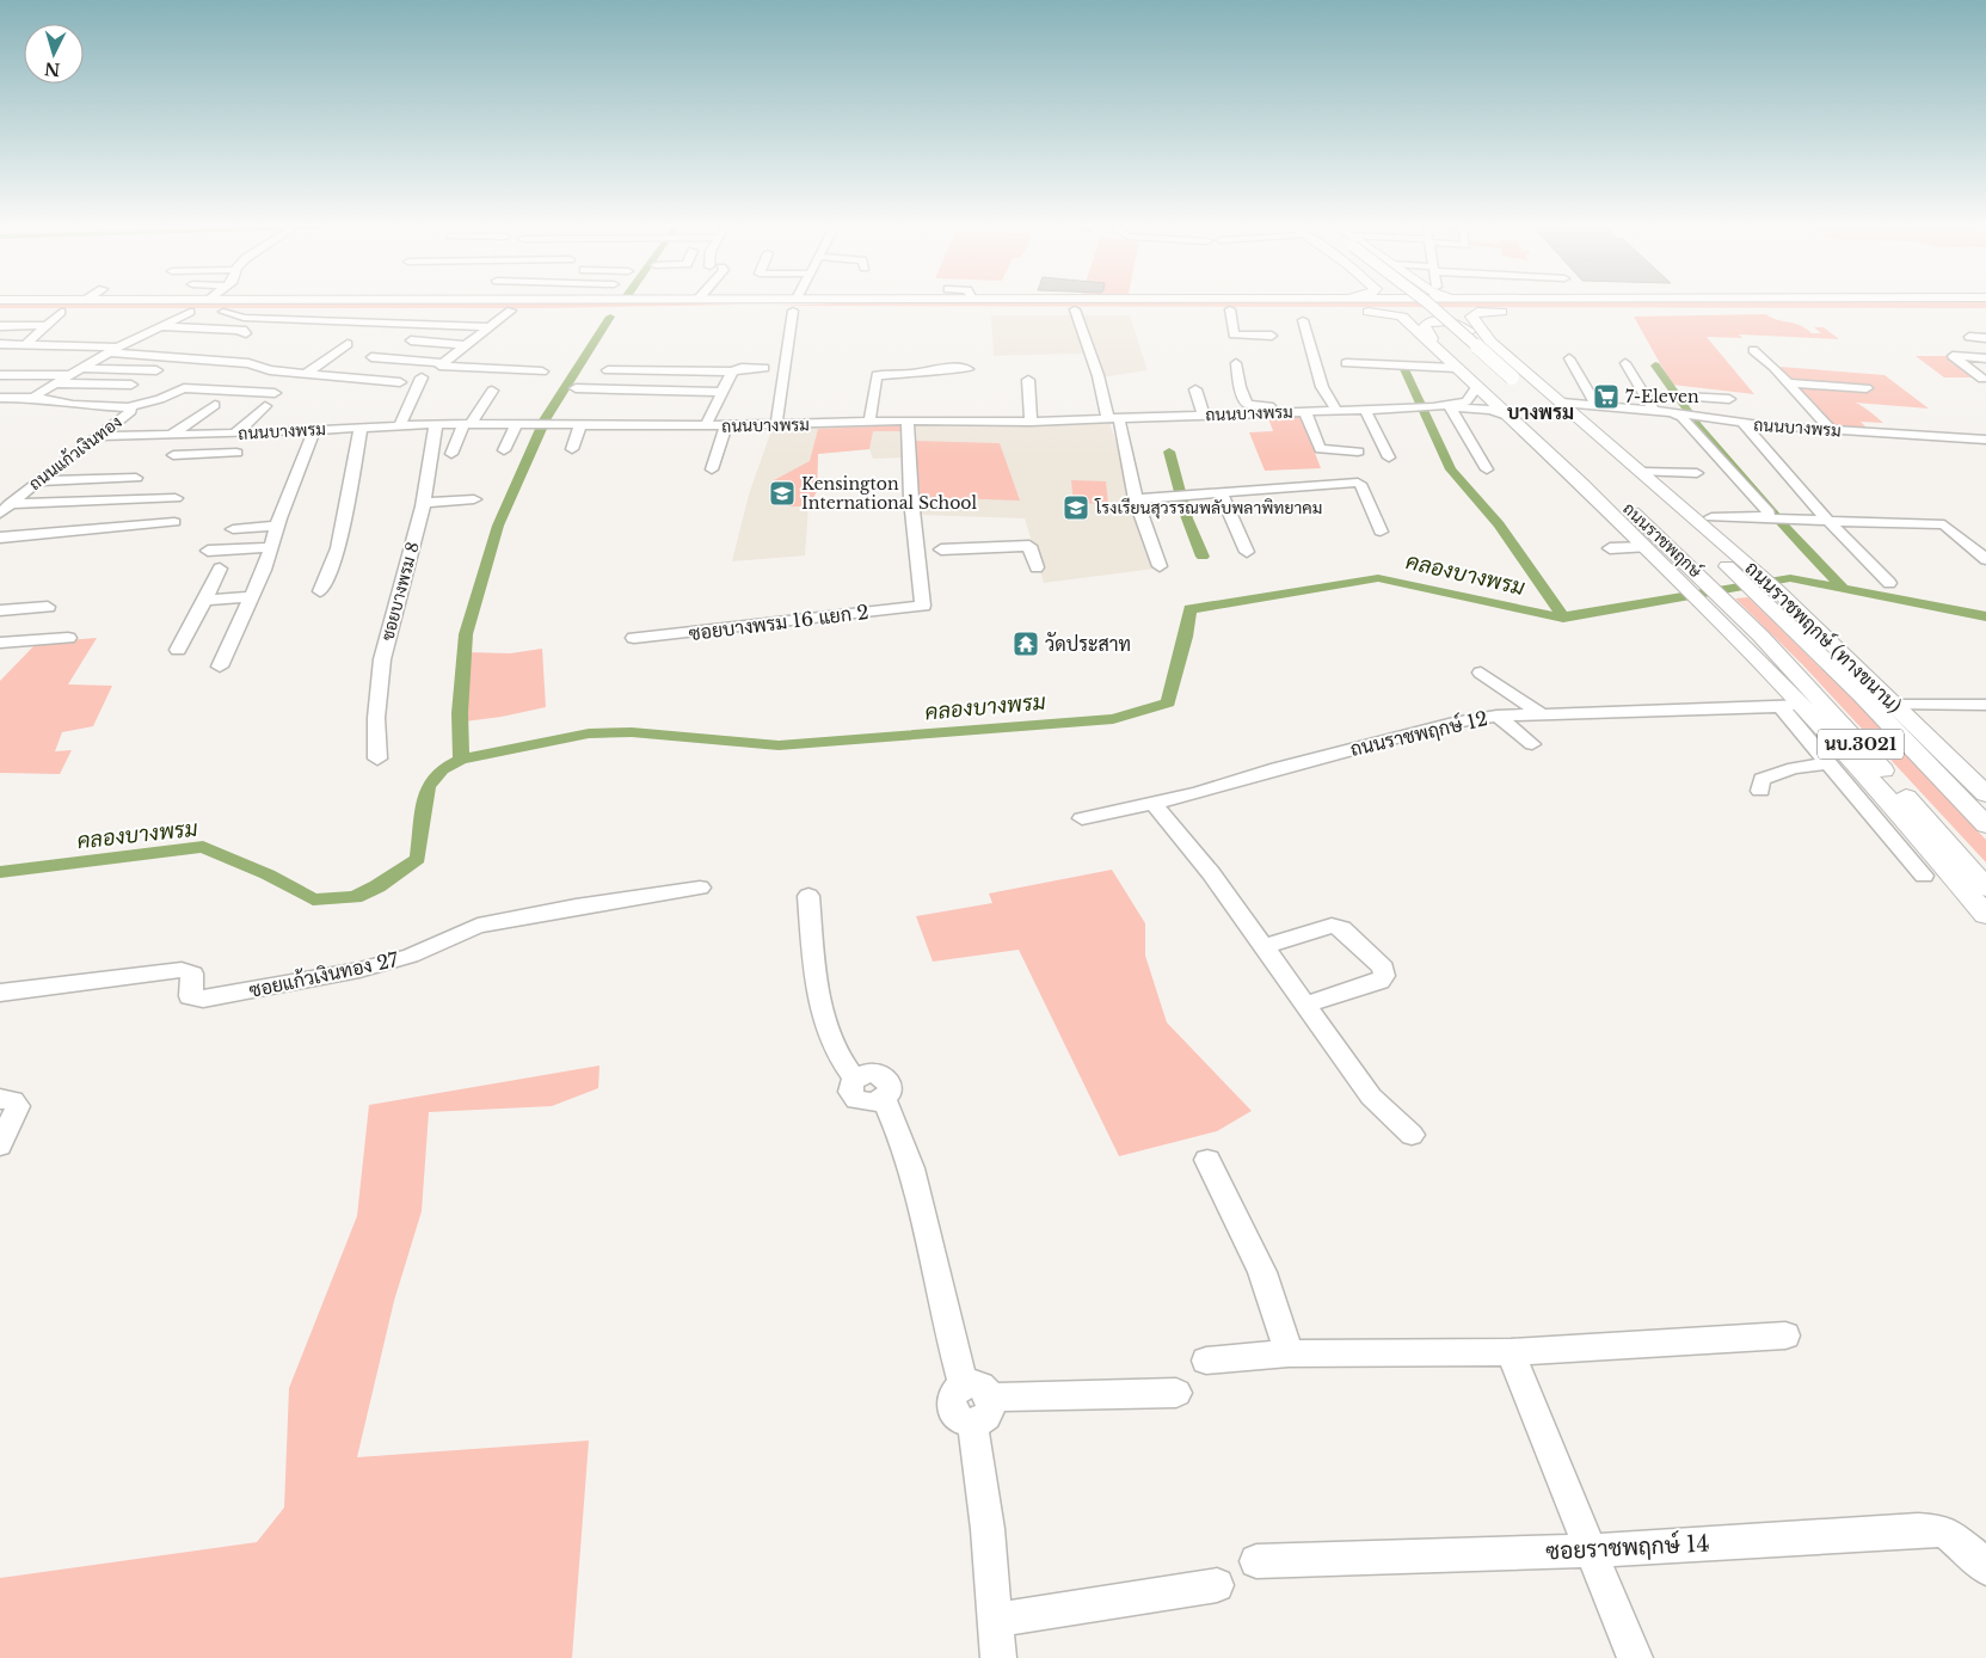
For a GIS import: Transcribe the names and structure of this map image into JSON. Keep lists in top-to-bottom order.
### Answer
{
  "streets": {
    "main road": ["ถนนราชพฤกษ์", "ถนนราชพฤกษ์ (ทางขนาน)", "นบ.3021"],
    "street": [
      "ถนนบางพรม",
      "ถนนแก้วเงินทอง",
      "ซอยบางพรม 8",
      "ซอยบางพรม 16 แยก 2",
      "ถนนราชพฤกษ์ 12",
      "ซอยแก้วเงินทอง 27",
      "ซอยราชพฤกษ์ 14"
    ]
  },
  "crossings": [
    ["ถนนบางพรม", "ถนนแก้วเงินทอง"],
    ["ถนนบางพรม", "ถนนราชพฤกษ์"],
    ["ถนนบางพรม", "ซอยบางพรม 8"],
    ["ถนนราชพฤกษ์", "ถนนราชพฤกษ์ (ทางขนาน)"],
    ["ถนนราชพฤกษ์", "นบ.3021"],
    ["ถนนราชพฤกษ์ 12", "นบ.3021"]
  ],
  "districts": ["บางพรม"],
  "water": ["คลองบางพรม"],
  "places": {
    "supermarket": ["7-Eleven"],
    "school or university": ["Kensington International School", "โรงเรียนสุวรรณพลับพลาพิทยาคม"],
    "temple": ["วัดประสาท"]
  },
  "north": "bottom"
}
